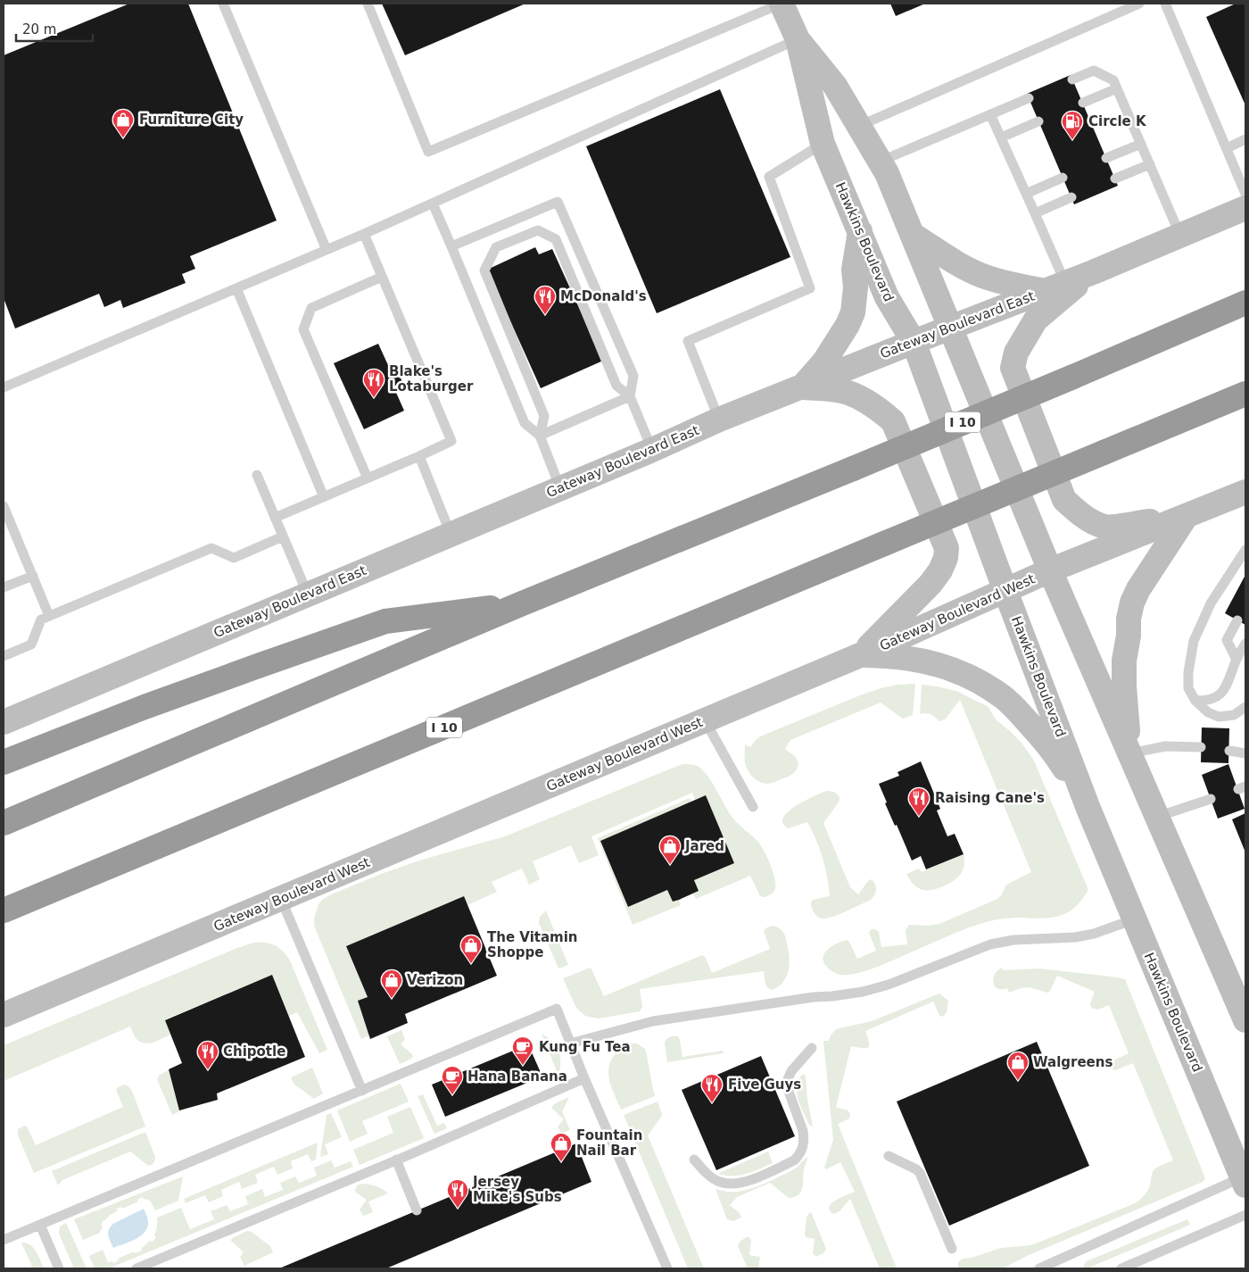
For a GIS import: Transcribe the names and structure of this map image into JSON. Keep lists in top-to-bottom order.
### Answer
{
  "streets": {
    "highway": ["I 10"],
    "main road": ["Hawkins Boulevard", "Gateway Boulevard East", "Gateway Boulevard West"]
  },
  "crossings": [
    ["Hawkins Boulevard", "Gateway Boulevard East"],
    ["Hawkins Boulevard", "Gateway Boulevard West"]
  ],
  "places": {
    "shop": [
      "Furniture City",
      "Jared",
      "The Vitamin Shoppe",
      "Verizon",
      "Walgreens",
      "Fountain Nail Bar"
    ],
    "fuel station": ["Circle K"],
    "restaurant": [
      "McDonald's",
      "Blake's Lotaburger",
      "Raising Cane's",
      "Chipotle",
      "Five Guys",
      "Jersey Mike's Subs"
    ],
    "cafe": ["Kung Fu Tea", "Hana Banana"]
  },
  "scale_bar": "20 m"
}
